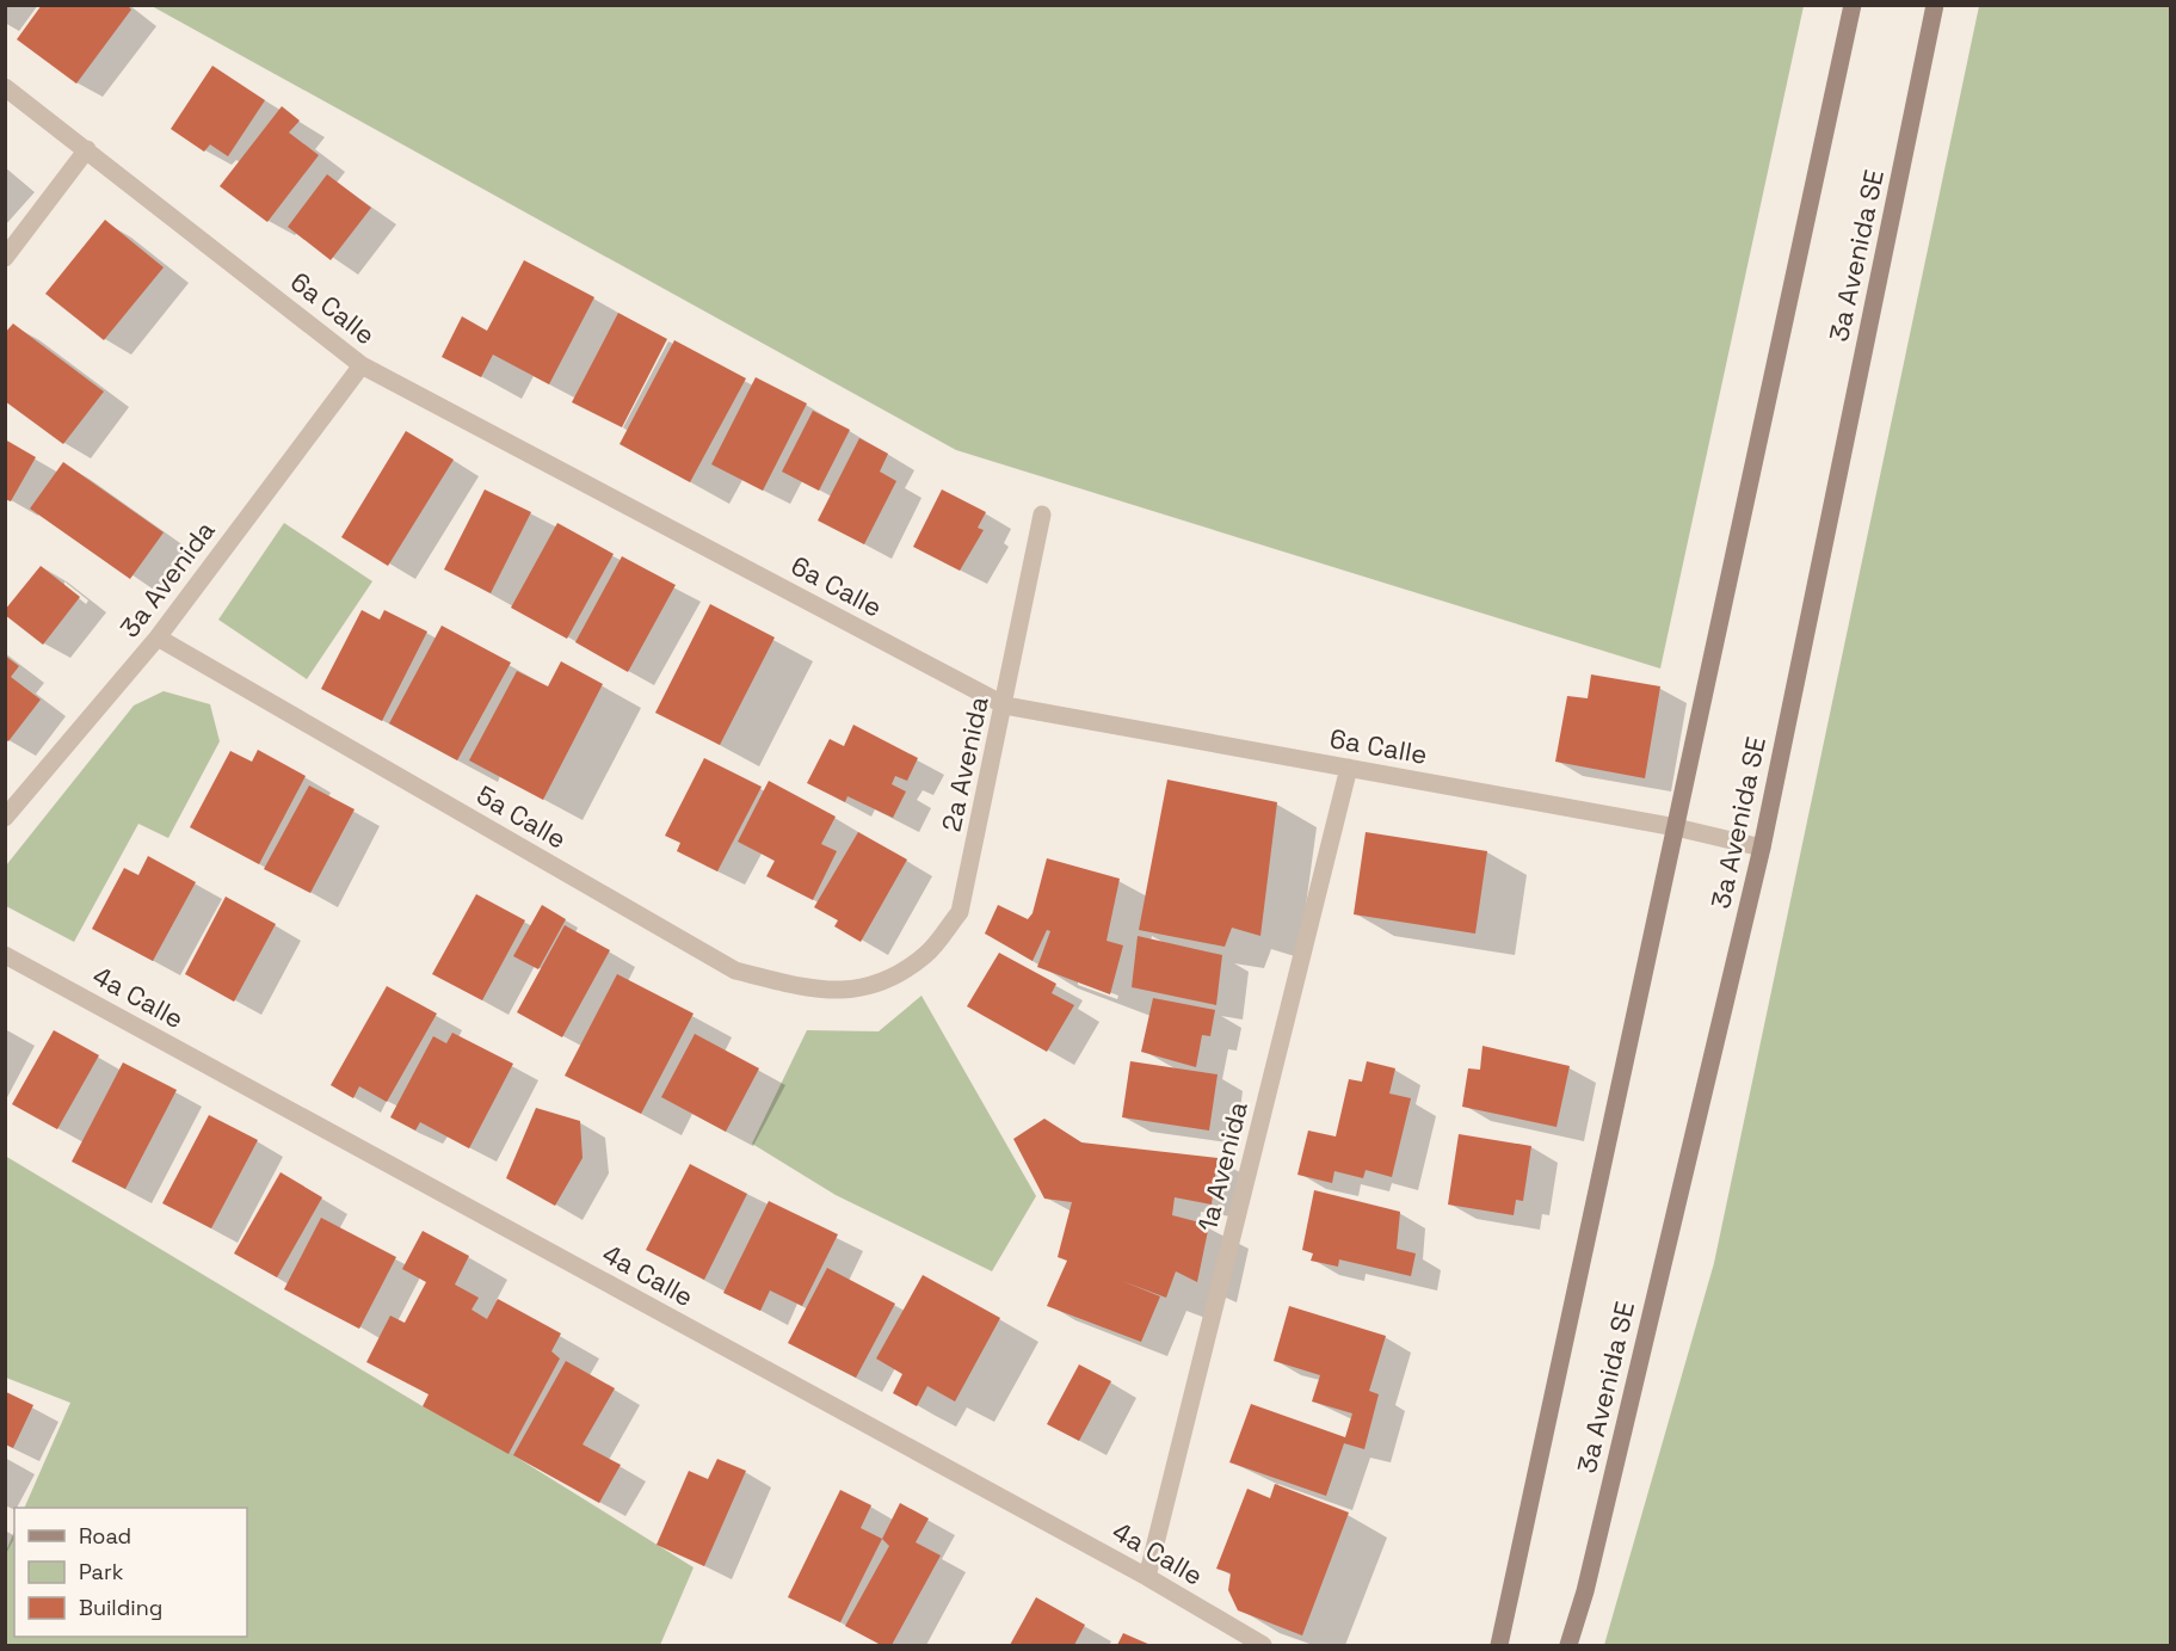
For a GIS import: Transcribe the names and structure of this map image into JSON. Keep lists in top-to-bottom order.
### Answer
{
  "streets": {
    "street": [
      "3a Avenida SE",
      "6a Calle",
      "3a Avenida",
      "2a Avenida",
      "5a Calle",
      "4a Calle",
      "1a Avenida"
    ]
  },
  "crossings": [
    ["3a Avenida SE", "6a Calle"],
    ["6a Calle", "3a Avenida"],
    ["6a Calle", "2a Avenida"],
    ["6a Calle", "1a Avenida"],
    ["3a Avenida", "5a Calle"],
    ["2a Avenida", "5a Calle"],
    ["4a Calle", "1a Avenida"]
  ],
  "legend": ["Road", "Park", "Building"]
}
